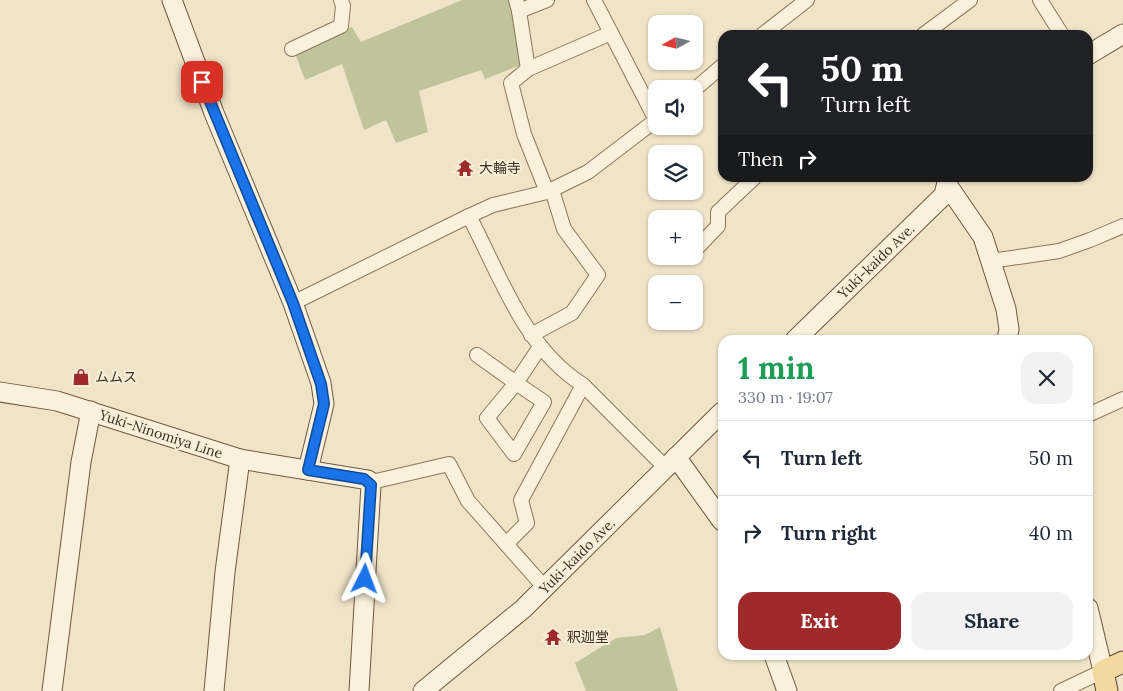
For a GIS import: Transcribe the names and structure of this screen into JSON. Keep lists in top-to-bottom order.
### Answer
{
  "streets": {
    "street": ["Yuki-kaido Ave.", "Yuki-Ninomiya Line"]
  },
  "places": {
    "temple": ["大輪寺", "釈迦堂"],
    "shop": ["ムムス"]
  },
  "north": "left",
  "page": {
    "map_buttons": ["+", "−"],
    "turn": ["50 m", "Turn left"],
    "then": "Then",
    "heading": ["1 min", "330 m · 19:07"],
    "list": [
      {
        "name": "Turn left",
        "value": "50 m"
      },
      {
        "name": "Turn right",
        "value": "40 m"
      }
    ],
    "buttons": ["Exit", "Share"]
  }
}
